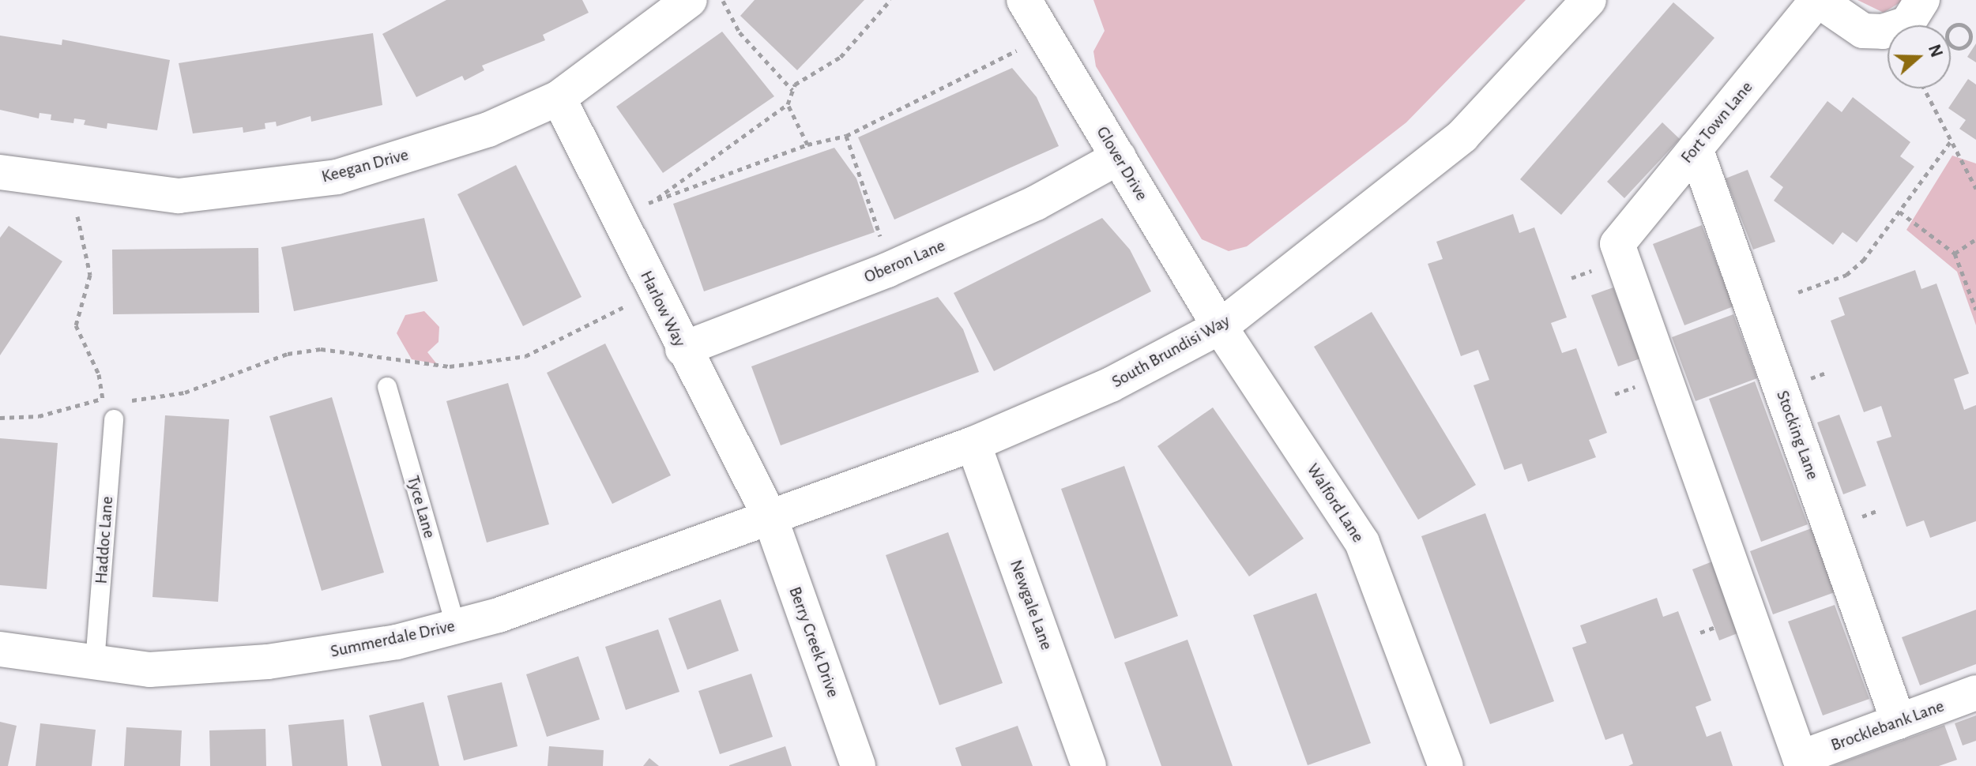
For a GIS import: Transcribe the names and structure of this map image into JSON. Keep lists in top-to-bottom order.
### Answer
{
  "streets": {
    "street": [
      "Fort Town Lane",
      "Glover Drive",
      "Keegan Drive",
      "Oberon Lane",
      "Harlow Way",
      "South Brundisi Way",
      "Stocking Lane",
      "Walford Lane",
      "Newgale Lane",
      "Summerdale Drive",
      "Berry Creek Drive",
      "Brocklebank Lane"
    ],
    "lane": ["Tyce Lane", "Haddoc Lane"]
  },
  "crossings": [
    ["Fort Town Lane", "Stocking Lane"],
    ["Fort Town Lane", "Brocklebank Lane"],
    ["Glover Drive", "Oberon Lane"],
    ["Glover Drive", "South Brundisi Way"],
    ["Glover Drive", "Walford Lane"],
    ["Keegan Drive", "Harlow Way"],
    ["Oberon Lane", "Harlow Way"],
    ["Harlow Way", "South Brundisi Way"],
    ["Harlow Way", "Summerdale Drive"],
    ["Harlow Way", "Berry Creek Drive"],
    ["South Brundisi Way", "Walford Lane"],
    ["South Brundisi Way", "Newgale Lane"],
    ["South Brundisi Way", "Summerdale Drive"],
    ["South Brundisi Way", "Berry Creek Drive"],
    ["Stocking Lane", "Brocklebank Lane"],
    ["Tyce Lane", "Summerdale Drive"],
    ["Haddoc Lane", "Summerdale Drive"],
    ["Summerdale Drive", "Berry Creek Drive"]
  ],
  "north": "right"
}
